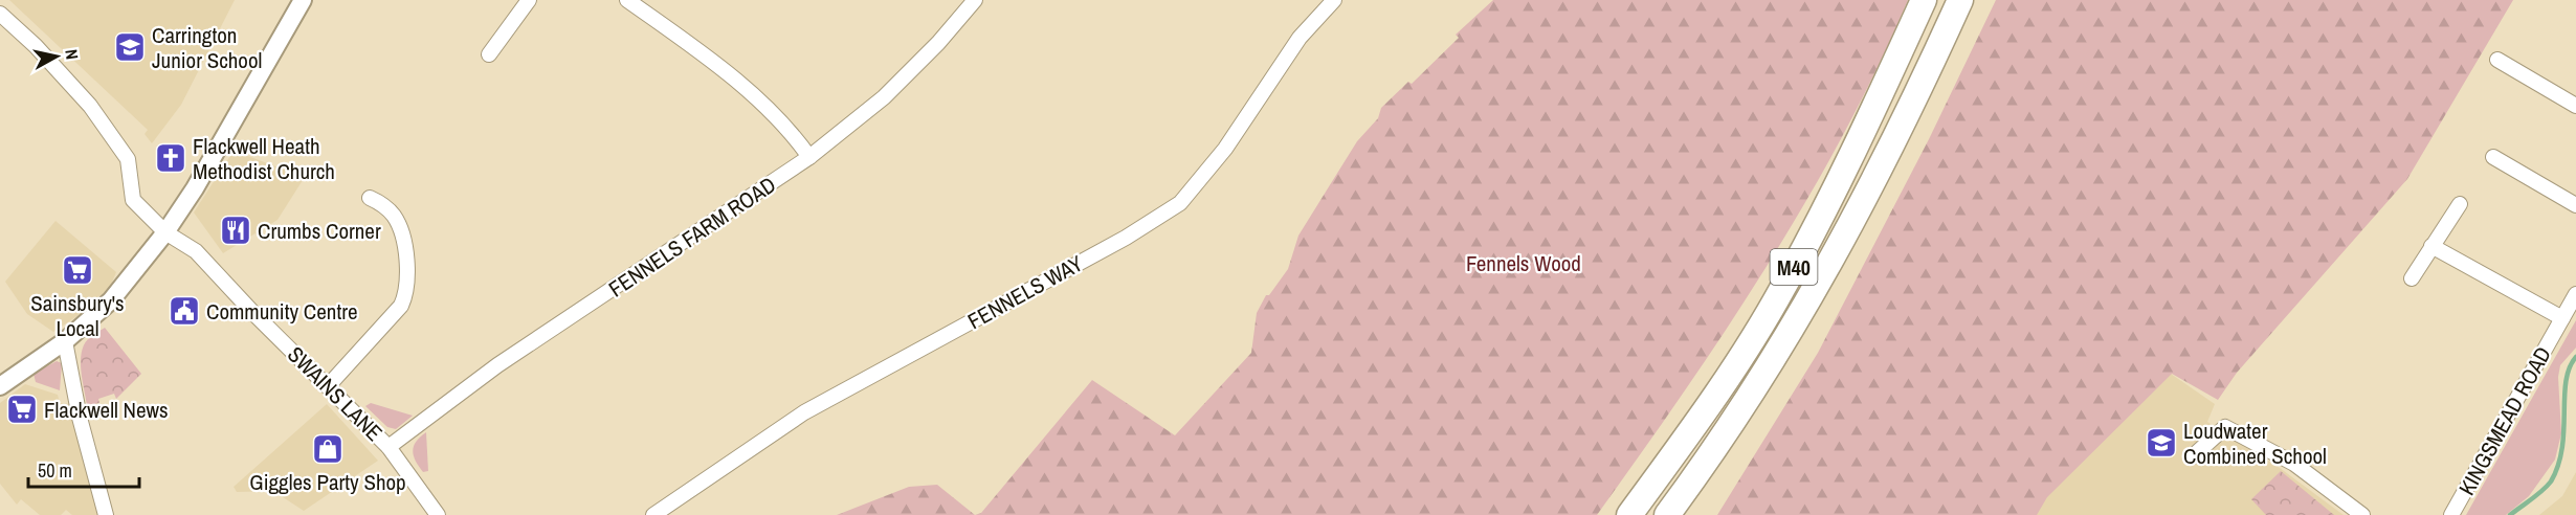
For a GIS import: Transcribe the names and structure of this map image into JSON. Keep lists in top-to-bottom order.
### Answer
{
  "streets": {
    "highway": ["M40"],
    "street": [
      "FENNELS FARM ROAD",
      "FENNELS WAY",
      "SWAINS LANE",
      "KINGSMEAD ROAD"
    ]
  },
  "crossings": [
    ["FENNELS FARM ROAD", "SWAINS LANE"]
  ],
  "parks": ["Fennels Wood"],
  "places": {
    "school or university": ["Carrington Junior School", "Loudwater Combined School"],
    "church": ["Flackwell Heath Methodist Church"],
    "restaurant": ["Crumbs Corner"],
    "supermarket": ["Sainsbury's Local", "Flackwell News"],
    "public building": ["Community Centre"],
    "shop": ["Giggles Party Shop"]
  },
  "scale_bar": "50 m",
  "north": "right"
}
